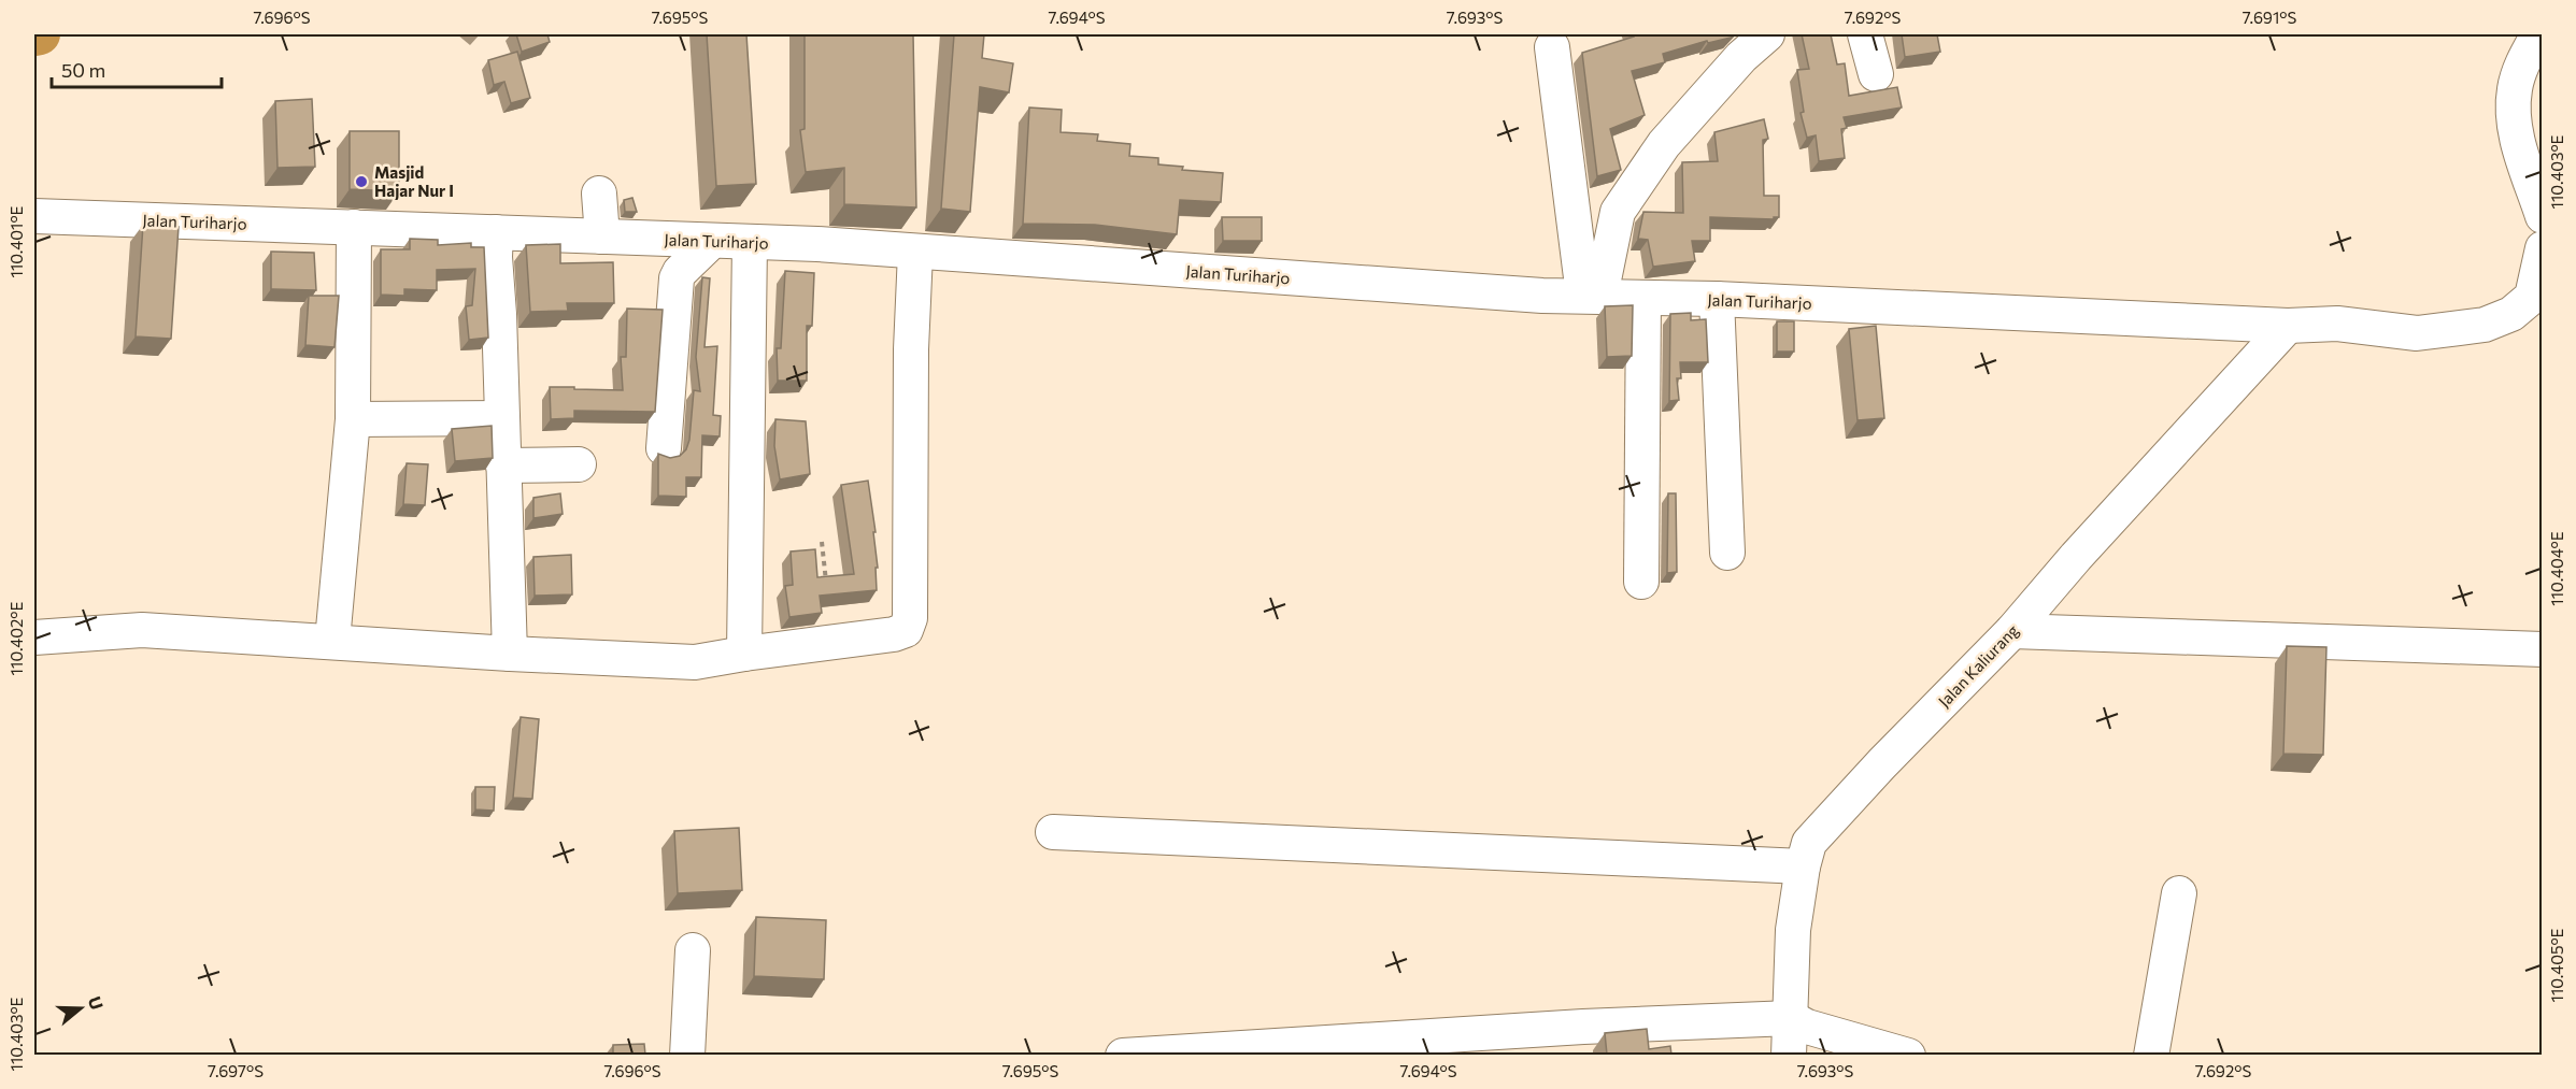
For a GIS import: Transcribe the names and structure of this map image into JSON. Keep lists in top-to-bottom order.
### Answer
{
  "streets": {
    "street": ["Jalan Turiharjo", "Jalan Kaliurang"]
  },
  "crossings": [
    ["Jalan Turiharjo", "Jalan Kaliurang"]
  ],
  "places": ["Masjid Hajar Nur I"],
  "scale_bar": "50 m",
  "north": "right",
  "coordinates": [
    "7.696°S",
    "7.695°S",
    "7.694°S",
    "7.693°S",
    "7.692°S",
    "7.691°S",
    "110.403°E",
    "110.401°E",
    "110.404°E",
    "110.402°E",
    "110.405°E",
    "7.697°S"
  ]
}
